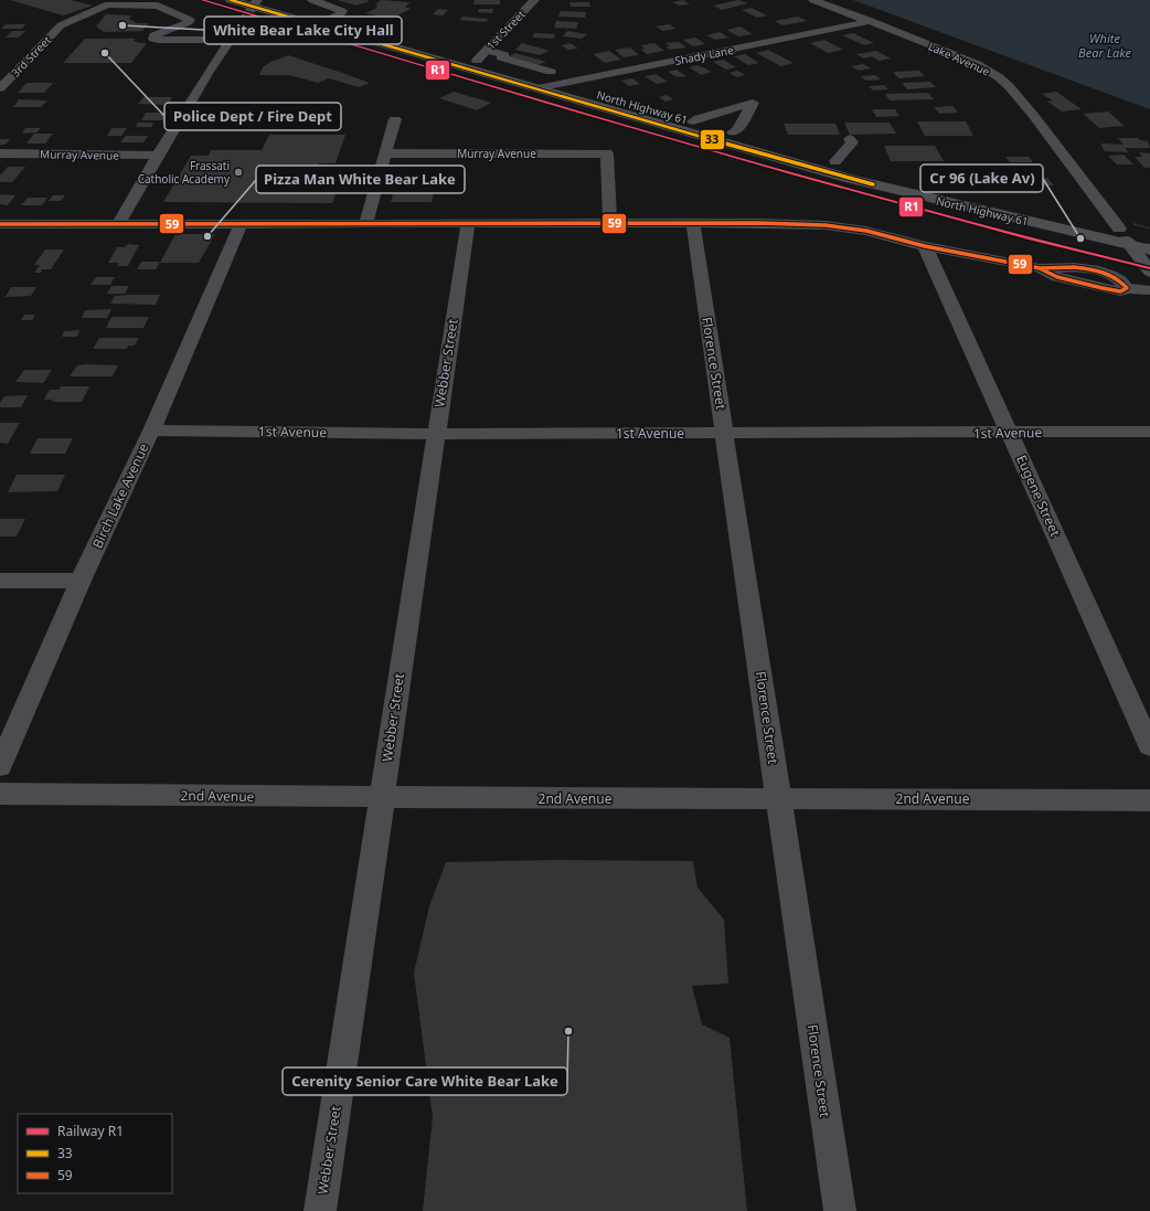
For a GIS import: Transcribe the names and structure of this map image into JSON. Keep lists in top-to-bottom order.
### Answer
{
  "streets": {
    "main road": ["North Highway 61"],
    "street": [
      "1st Street",
      "Shady Lane",
      "3rd Street",
      "Lake Avenue",
      "Murray Avenue",
      "Webber Street",
      "Florence Street",
      "1st Avenue",
      "Birch Lake Avenue",
      "Eugene Street",
      "2nd Avenue"
    ]
  },
  "crossings": [
    ["1st Street", "North Highway 61"],
    ["Shady Lane", "Lake Avenue"],
    ["Shady Lane", "North Highway 61"],
    ["Lake Avenue", "North Highway 61"],
    ["Webber Street", "1st Avenue"],
    ["Webber Street", "2nd Avenue"],
    ["Florence Street", "1st Avenue"],
    ["Florence Street", "2nd Avenue"],
    ["1st Avenue", "Birch Lake Avenue"],
    ["1st Avenue", "Eugene Street"]
  ],
  "water": ["White Bear Lake"],
  "places": [
    "White Bear Lake City Hall",
    "Police Dept / Fire Dept",
    "Frassati Catholic Academy",
    "Pizza Man White Bear Lake",
    "Cr 96 (Lake Av)",
    "Cerenity Senior Care White Bear Lake"
  ],
  "lines": ["rail line R1", "transit line 33", "transit line 59"],
  "legend": ["Railway R1", "33", "59"]
}
